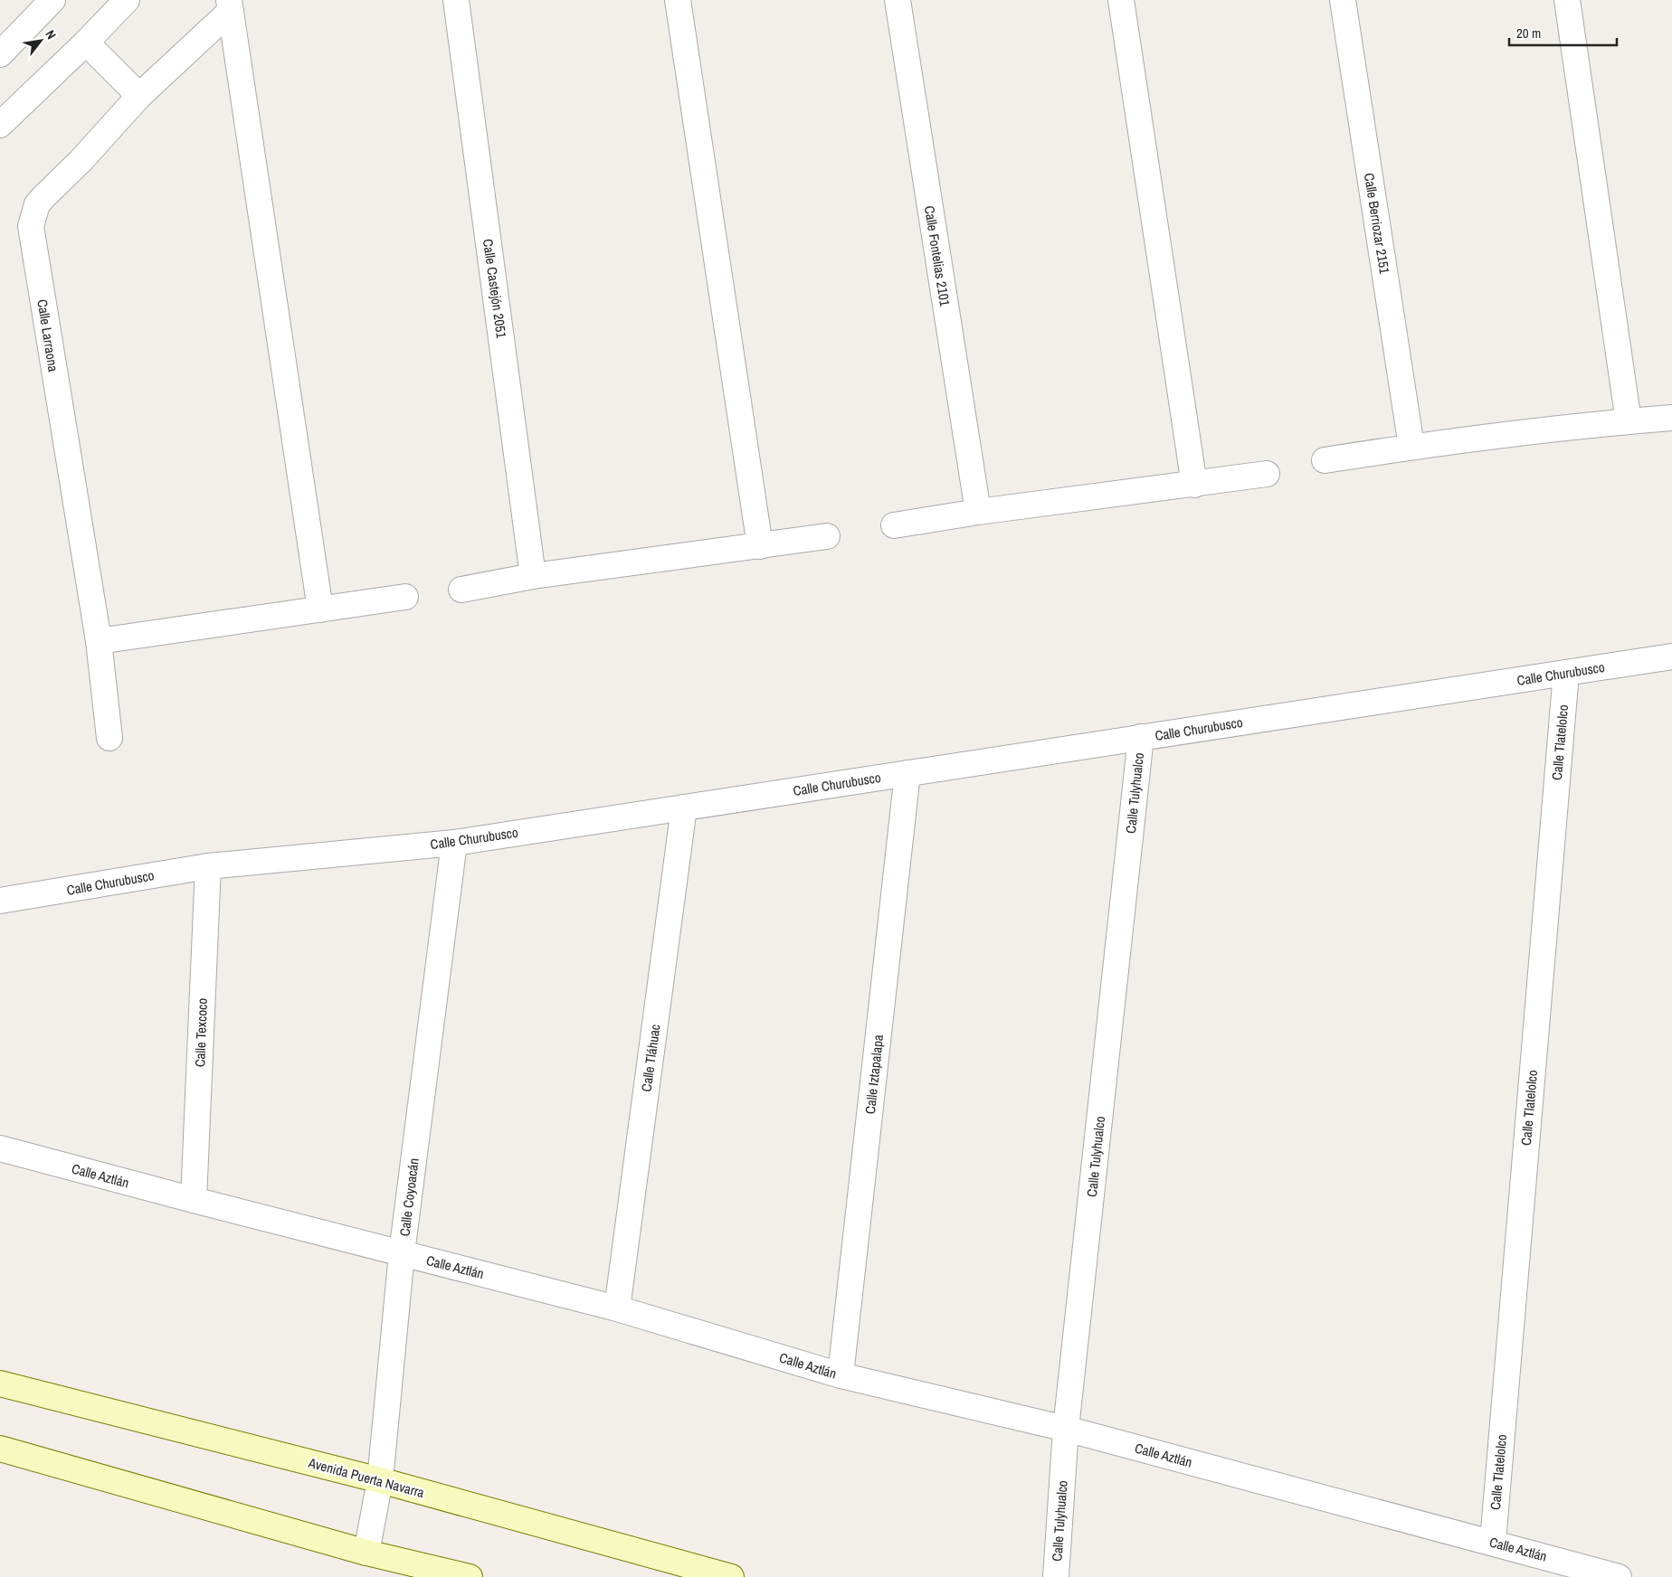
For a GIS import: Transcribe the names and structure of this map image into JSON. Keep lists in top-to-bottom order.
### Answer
{
  "streets": {
    "street": [
      "Calle Berriozar 2151",
      "Calle Fontelias 2101",
      "Calle Castejón 2051",
      "Calle Larraona",
      "Calle Churubusco",
      "Calle Tlatelolco",
      "Calle Tulyhualco",
      "Calle Texcoco",
      "Calle Tláhuac",
      "Calle Iztapalapa",
      "Calle Aztlán",
      "Calle Coyoacán",
      "Avenida Puerta Navarra"
    ]
  },
  "crossings": [
    ["Calle Churubusco", "Calle Tlatelolco"],
    ["Calle Churubusco", "Calle Tulyhualco"],
    ["Calle Churubusco", "Calle Texcoco"],
    ["Calle Churubusco", "Calle Tláhuac"],
    ["Calle Churubusco", "Calle Iztapalapa"],
    ["Calle Churubusco", "Calle Coyoacán"],
    ["Calle Tlatelolco", "Calle Aztlán"],
    ["Calle Tulyhualco", "Calle Aztlán"],
    ["Calle Texcoco", "Calle Aztlán"],
    ["Calle Tláhuac", "Calle Aztlán"],
    ["Calle Iztapalapa", "Calle Aztlán"],
    ["Calle Aztlán", "Calle Coyoacán"],
    ["Calle Coyoacán", "Avenida Puerta Navarra"]
  ],
  "scale_bar": "20 m",
  "north": "top right"
}
